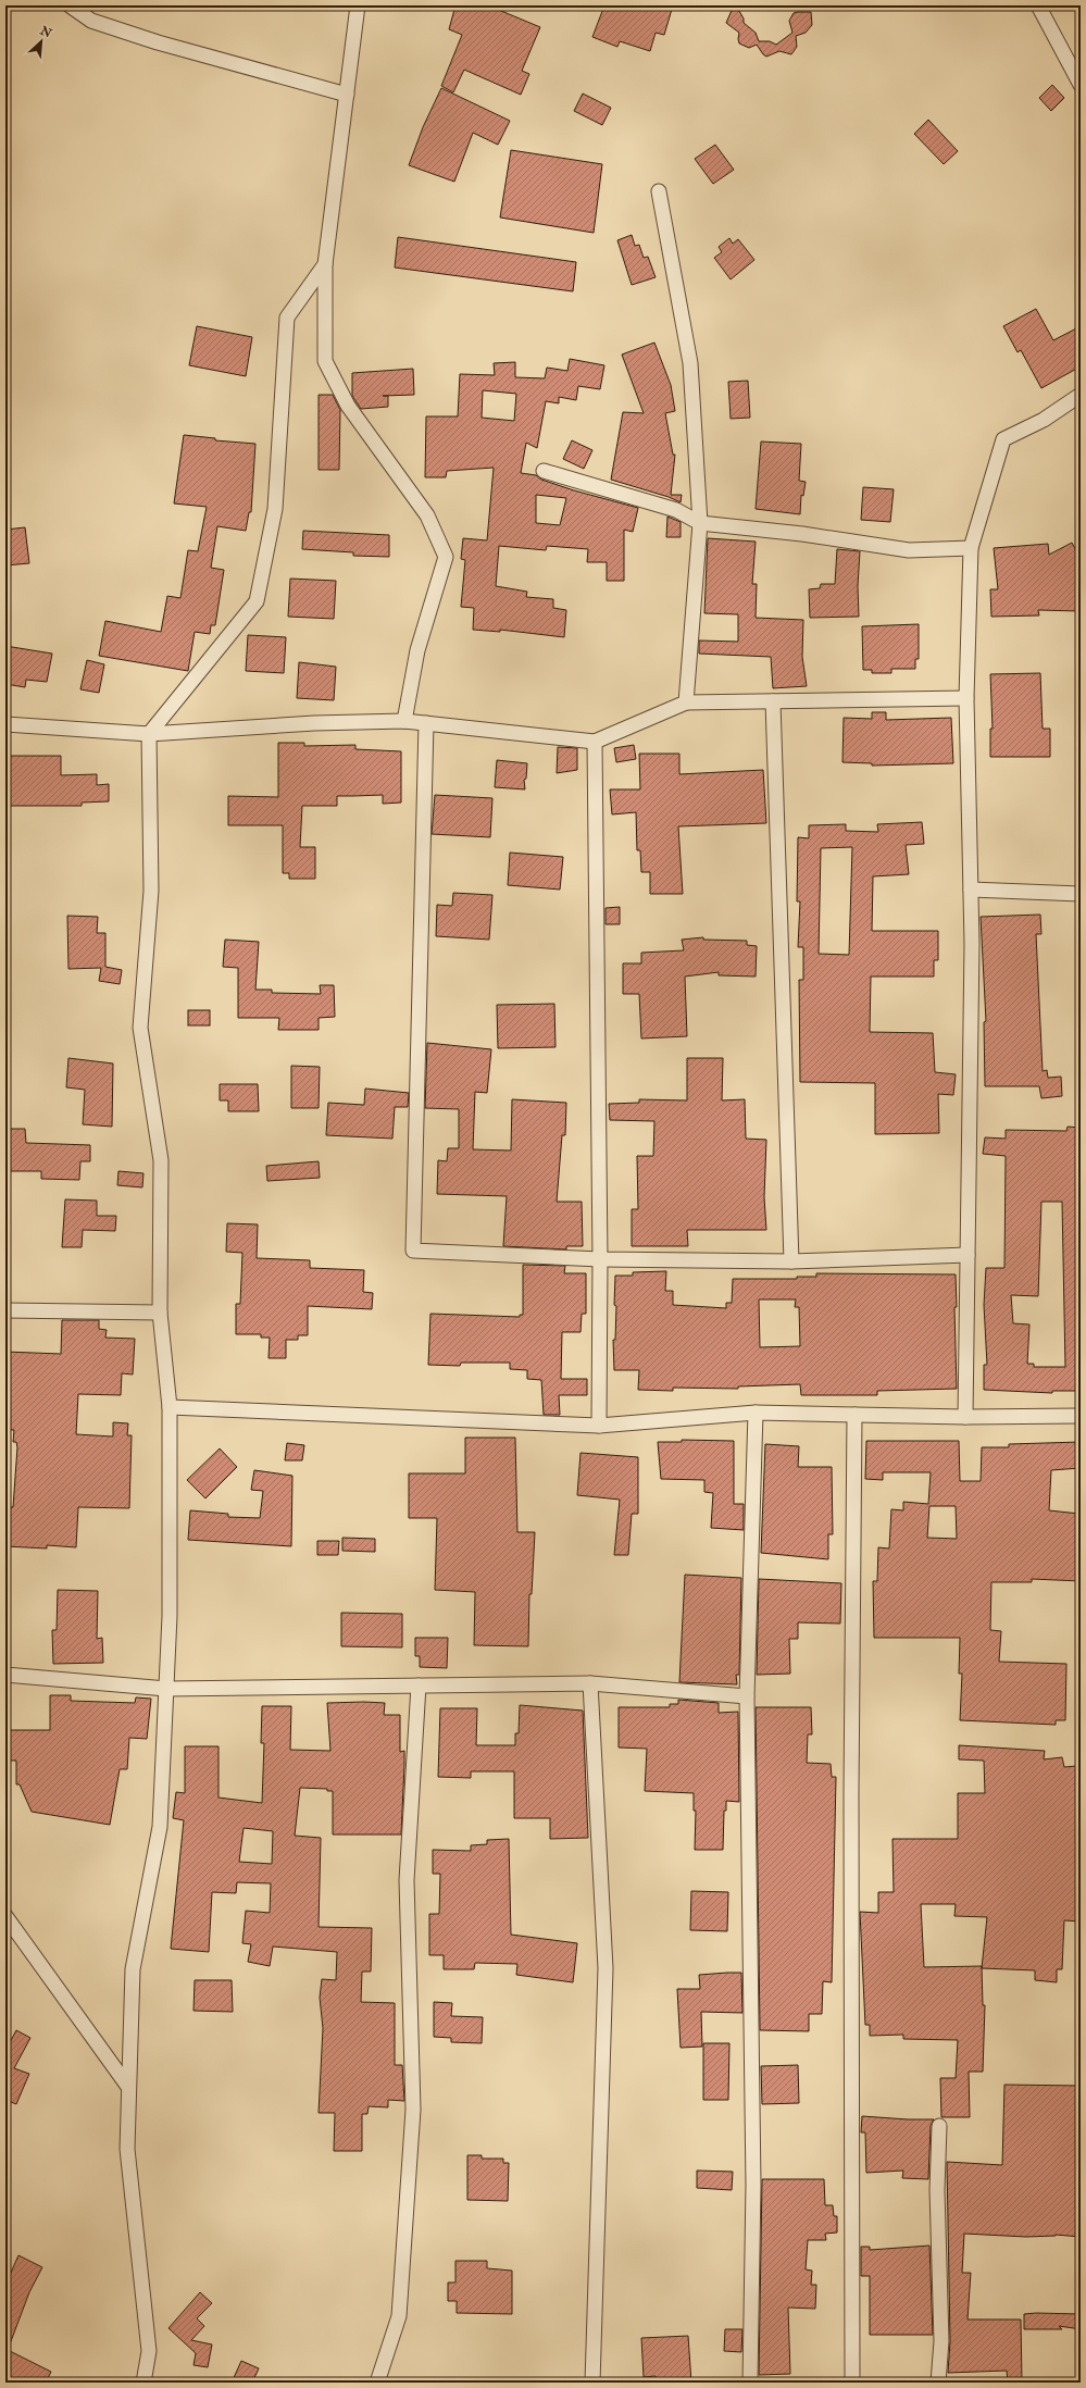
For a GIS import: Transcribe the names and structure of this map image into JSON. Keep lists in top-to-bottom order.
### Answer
{
  "north": "top right"
}
